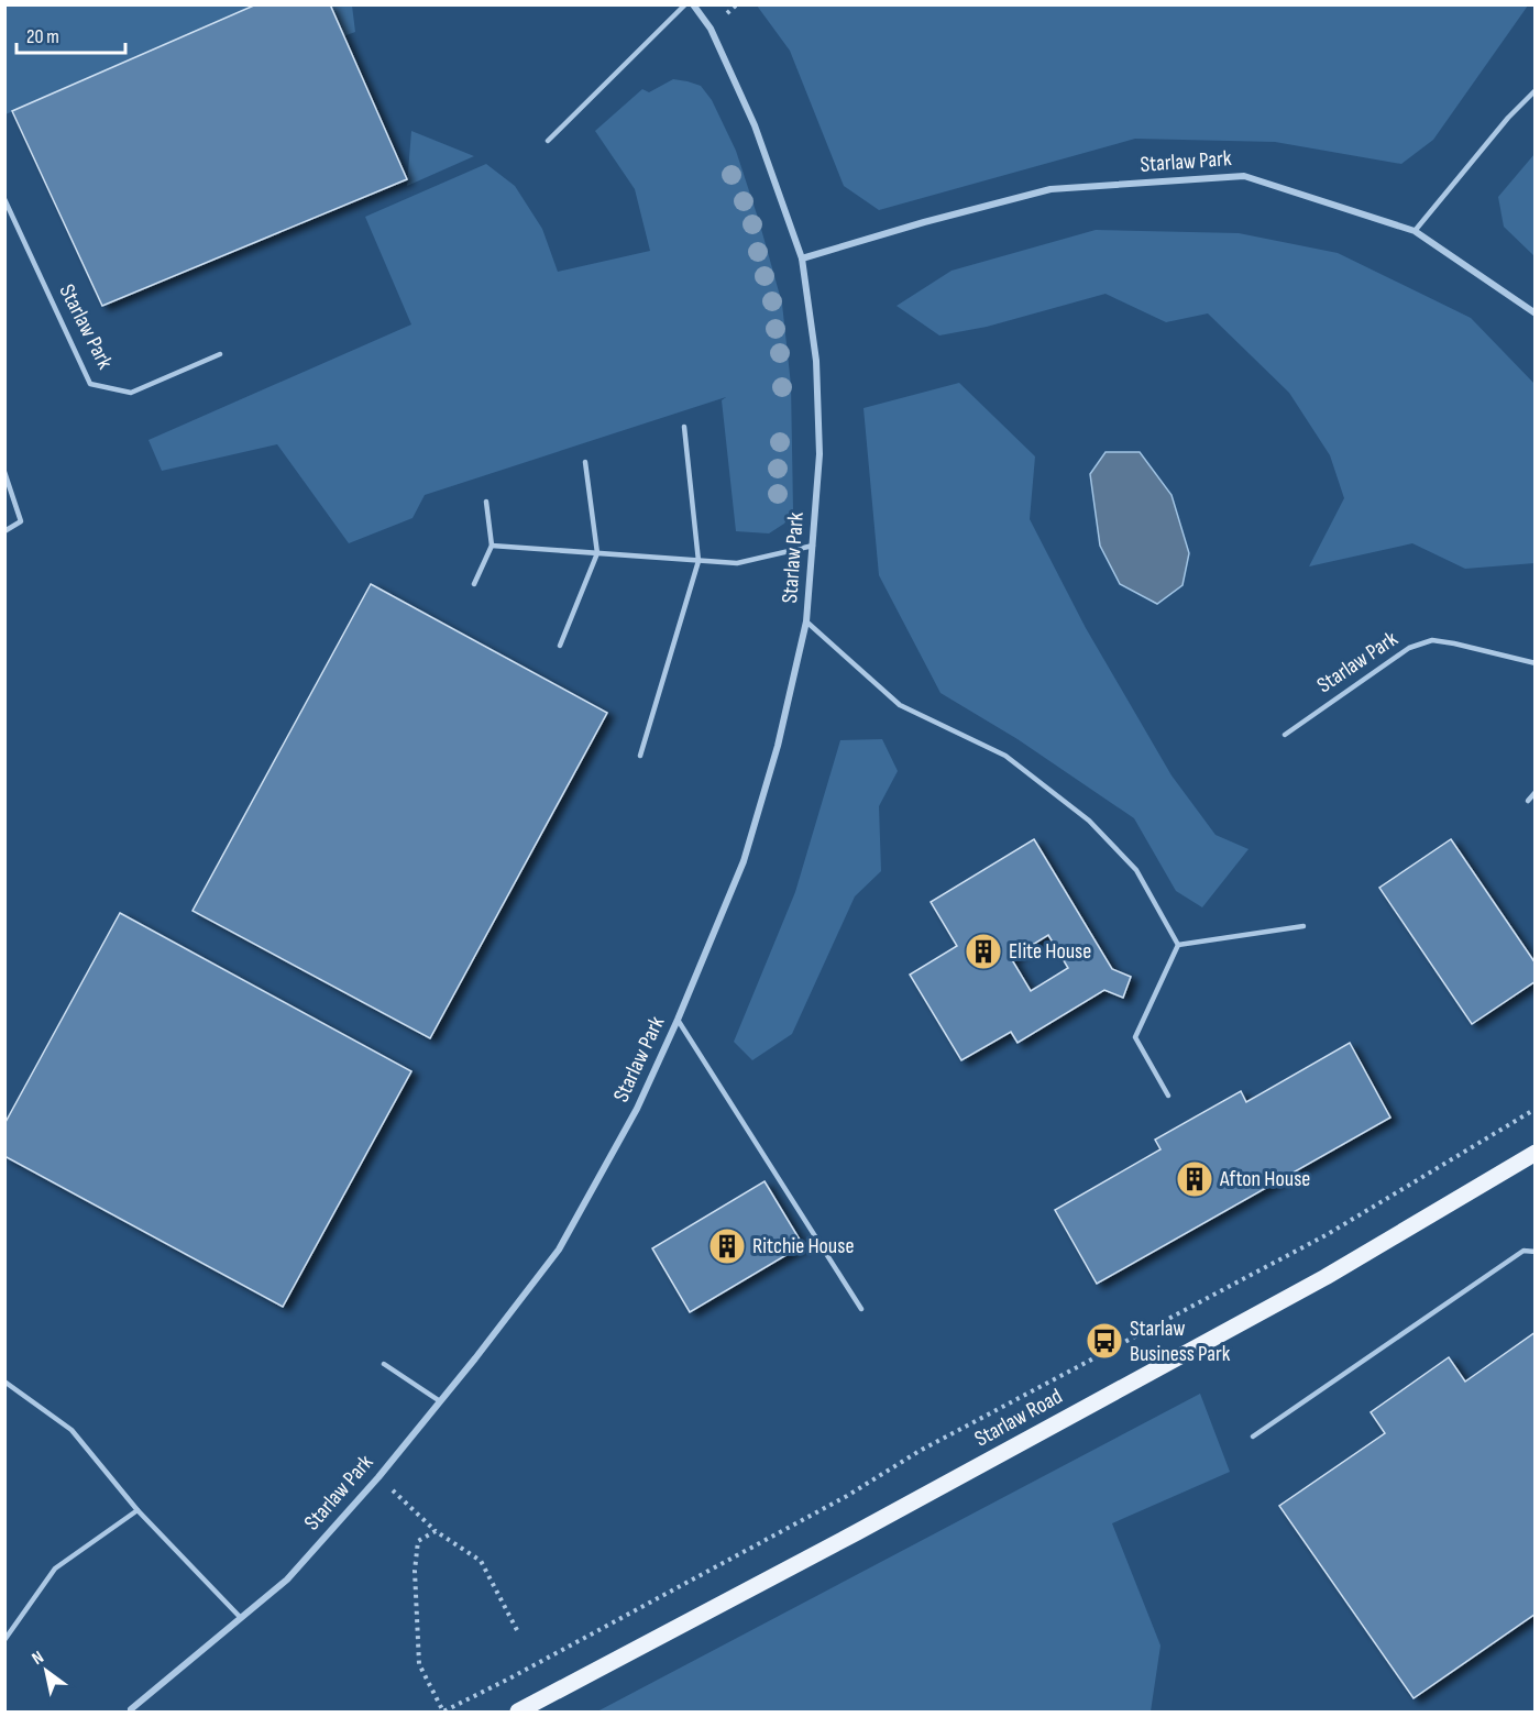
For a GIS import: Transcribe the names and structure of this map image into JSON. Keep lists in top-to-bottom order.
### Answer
{
  "streets": {
    "main road": ["Starlaw Road"],
    "street": ["Starlaw Park"]
  },
  "places": {
    "building": ["Elite House", "Afton House", "Ritchie House"],
    "bus stop": ["Starlaw Business Park"]
  },
  "scale_bar": "20 m",
  "north": "top left"
}
